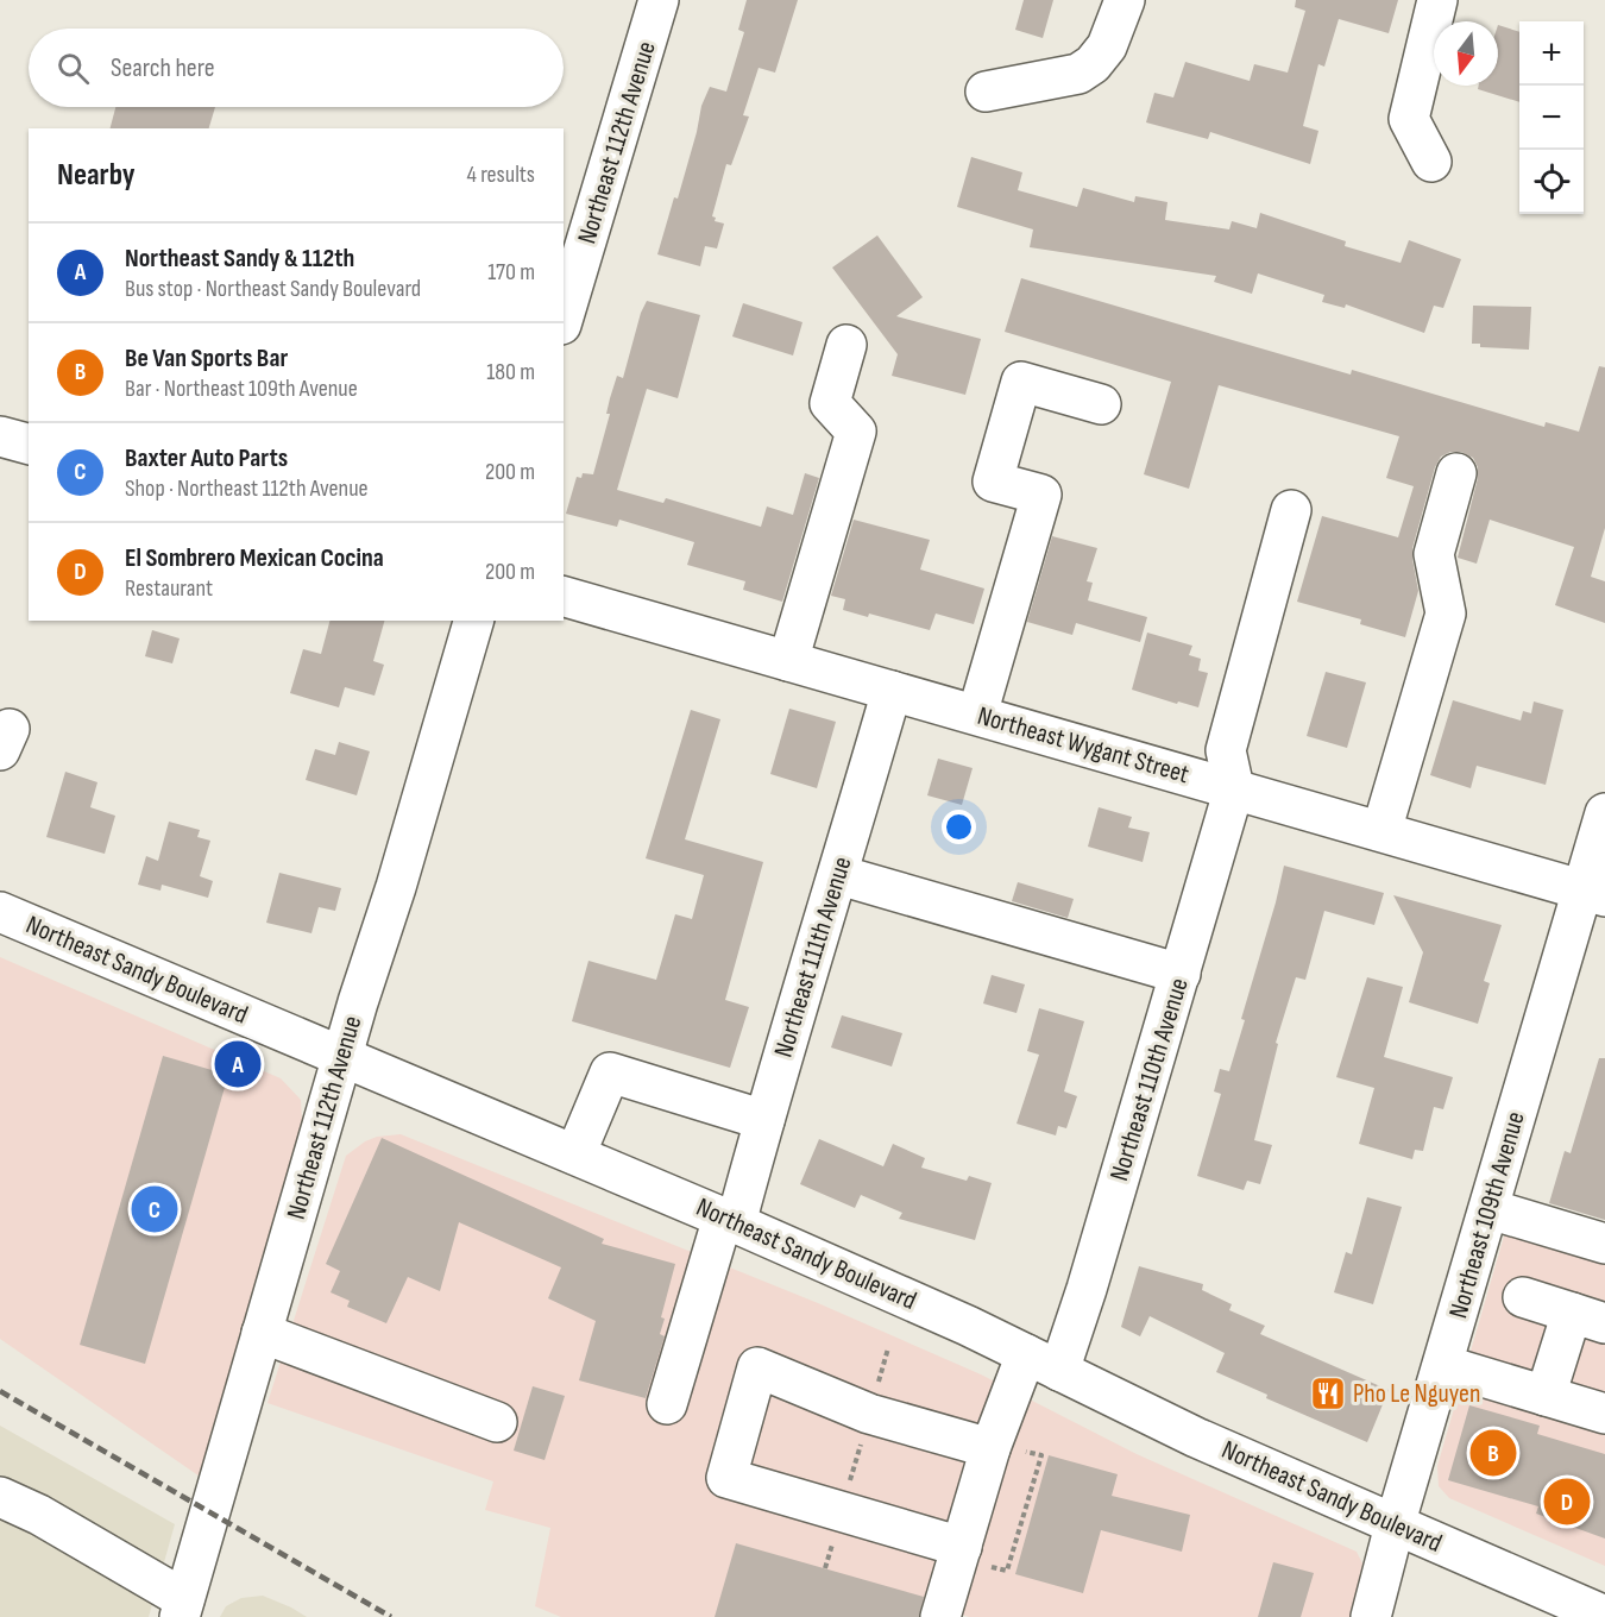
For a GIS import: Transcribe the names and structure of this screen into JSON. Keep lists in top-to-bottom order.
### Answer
{
  "streets": {
    "street": [
      "Northeast 112th Avenue",
      "Northeast Wygant Street",
      "Northeast 111th Avenue",
      "Northeast Sandy Boulevard",
      "Northeast 110th Avenue",
      "Northeast 109th Avenue"
    ]
  },
  "crossings": [
    ["Northeast 112th Avenue", "Northeast Sandy Boulevard"],
    ["Northeast Wygant Street", "Northeast 111th Avenue"],
    ["Northeast Wygant Street", "Northeast 110th Avenue"],
    ["Northeast Wygant Street", "Northeast 109th Avenue"],
    ["Northeast 111th Avenue", "Northeast Sandy Boulevard"],
    ["Northeast Sandy Boulevard", "Northeast 110th Avenue"],
    ["Northeast Sandy Boulevard", "Northeast 109th Avenue"]
  ],
  "places": {
    "restaurant": ["Pho Le Nguyen"]
  },
  "north": "bottom",
  "page": {
    "map_buttons": ["+", "−"],
    "search": "Search here",
    "heading": ["Nearby", "4 results"],
    "list": [
      {
        "mark": "A",
        "name": "Northeast Sandy & 112th",
        "note": "Bus stop · Northeast Sandy Boulevard",
        "value": "170 m"
      },
      {
        "mark": "B",
        "name": "Be Van Sports Bar",
        "note": "Bar · Northeast 109th Avenue",
        "value": "180 m"
      },
      {
        "mark": "C",
        "name": "Baxter Auto Parts",
        "note": "Shop · Northeast 112th Avenue",
        "value": "200 m"
      },
      {
        "mark": "D",
        "name": "El Sombrero Mexican Cocina",
        "note": "Restaurant",
        "value": "200 m"
      }
    ],
    "pins": [
      "A",
      "C",
      "B",
      "D"
    ]
  }
}
